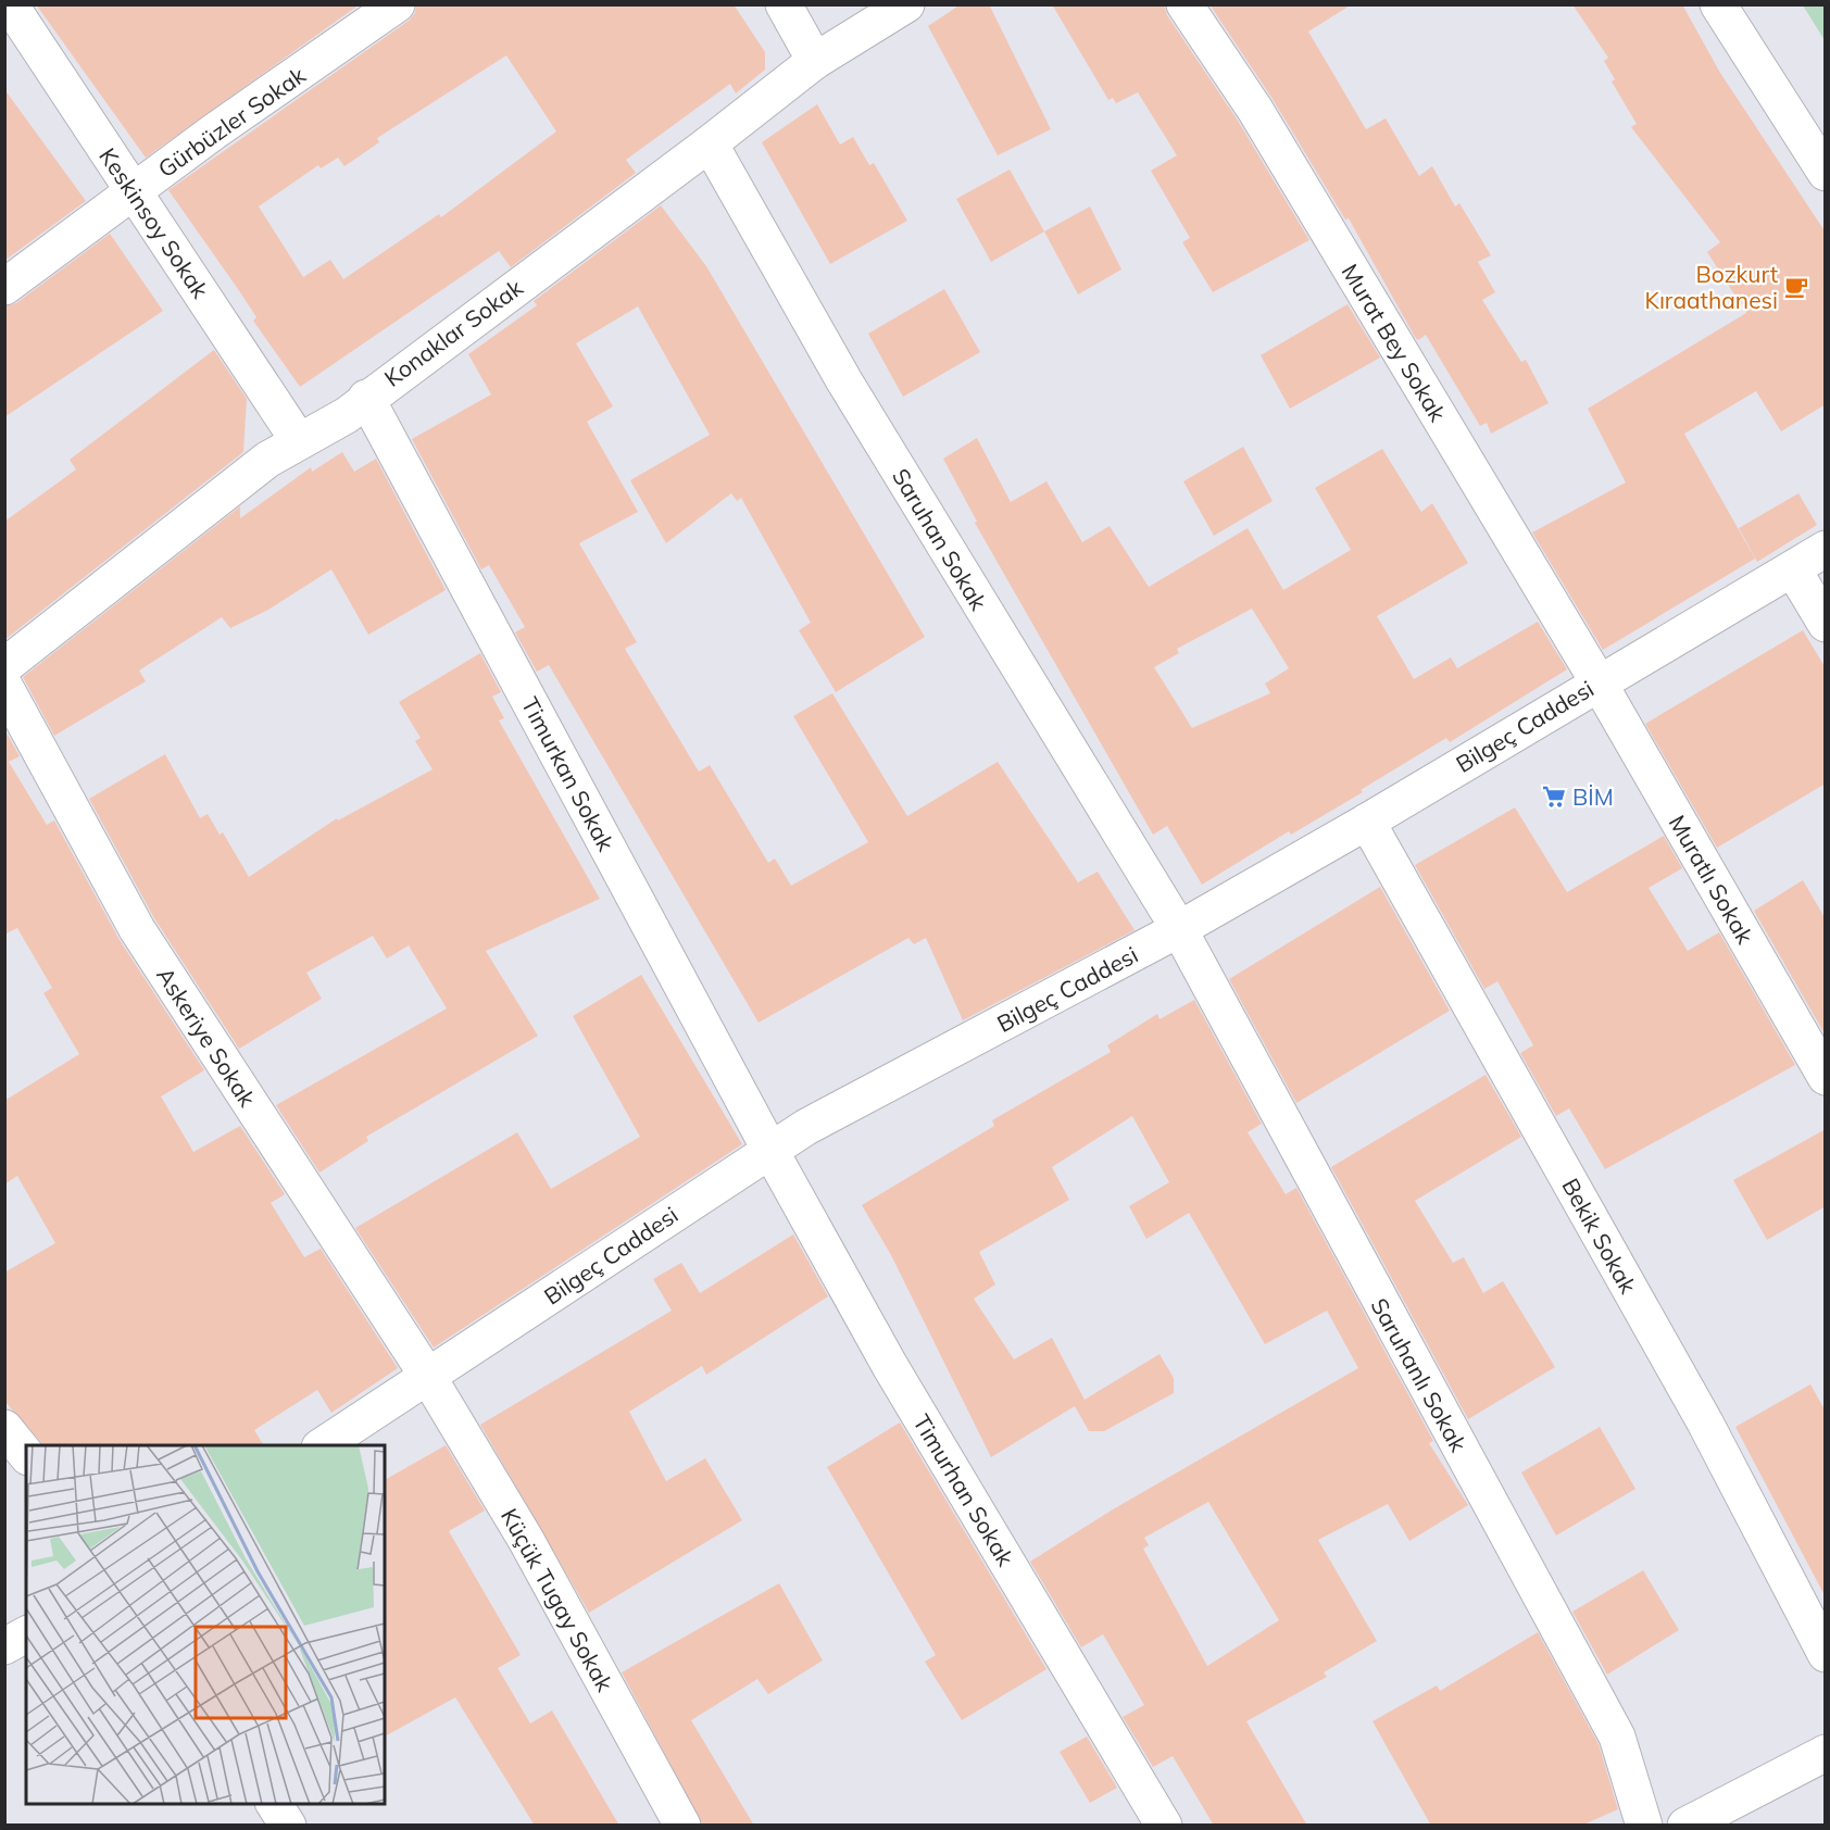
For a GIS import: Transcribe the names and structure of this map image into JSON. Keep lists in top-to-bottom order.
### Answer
{
  "streets": {
    "street": [
      "Gürbüzler Sokak",
      "Keskinsoy Sokak",
      "Konaklar Sokak",
      "Murat Bey Sokak",
      "Saruhan Sokak",
      "Bilgeç Caddesi",
      "Timurkan Sokak",
      "Muratlı Sokak",
      "Askeriye Sokak",
      "Bekik Sokak",
      "Saruhanlı Sokak",
      "Timurhan Sokak",
      "Küçük Tugay Sokak"
    ]
  },
  "crossings": [
    ["Gürbüzler Sokak", "Keskinsoy Sokak"],
    ["Keskinsoy Sokak", "Konaklar Sokak"],
    ["Konaklar Sokak", "Saruhan Sokak"],
    ["Konaklar Sokak", "Timurkan Sokak"],
    ["Murat Bey Sokak", "Bilgeç Caddesi"],
    ["Murat Bey Sokak", "Muratlı Sokak"],
    ["Saruhan Sokak", "Bilgeç Caddesi"],
    ["Saruhan Sokak", "Saruhanlı Sokak"],
    ["Bilgeç Caddesi", "Timurkan Sokak"],
    ["Bilgeç Caddesi", "Muratlı Sokak"],
    ["Bilgeç Caddesi", "Askeriye Sokak"],
    ["Bilgeç Caddesi", "Bekik Sokak"],
    ["Bilgeç Caddesi", "Saruhanlı Sokak"],
    ["Bilgeç Caddesi", "Timurhan Sokak"],
    ["Bilgeç Caddesi", "Küçük Tugay Sokak"],
    ["Timurkan Sokak", "Timurhan Sokak"],
    ["Askeriye Sokak", "Küçük Tugay Sokak"]
  ],
  "places": {
    "cafe": ["Bozkurt Kıraathanesi"],
    "supermarket": ["BİM"]
  }
}
